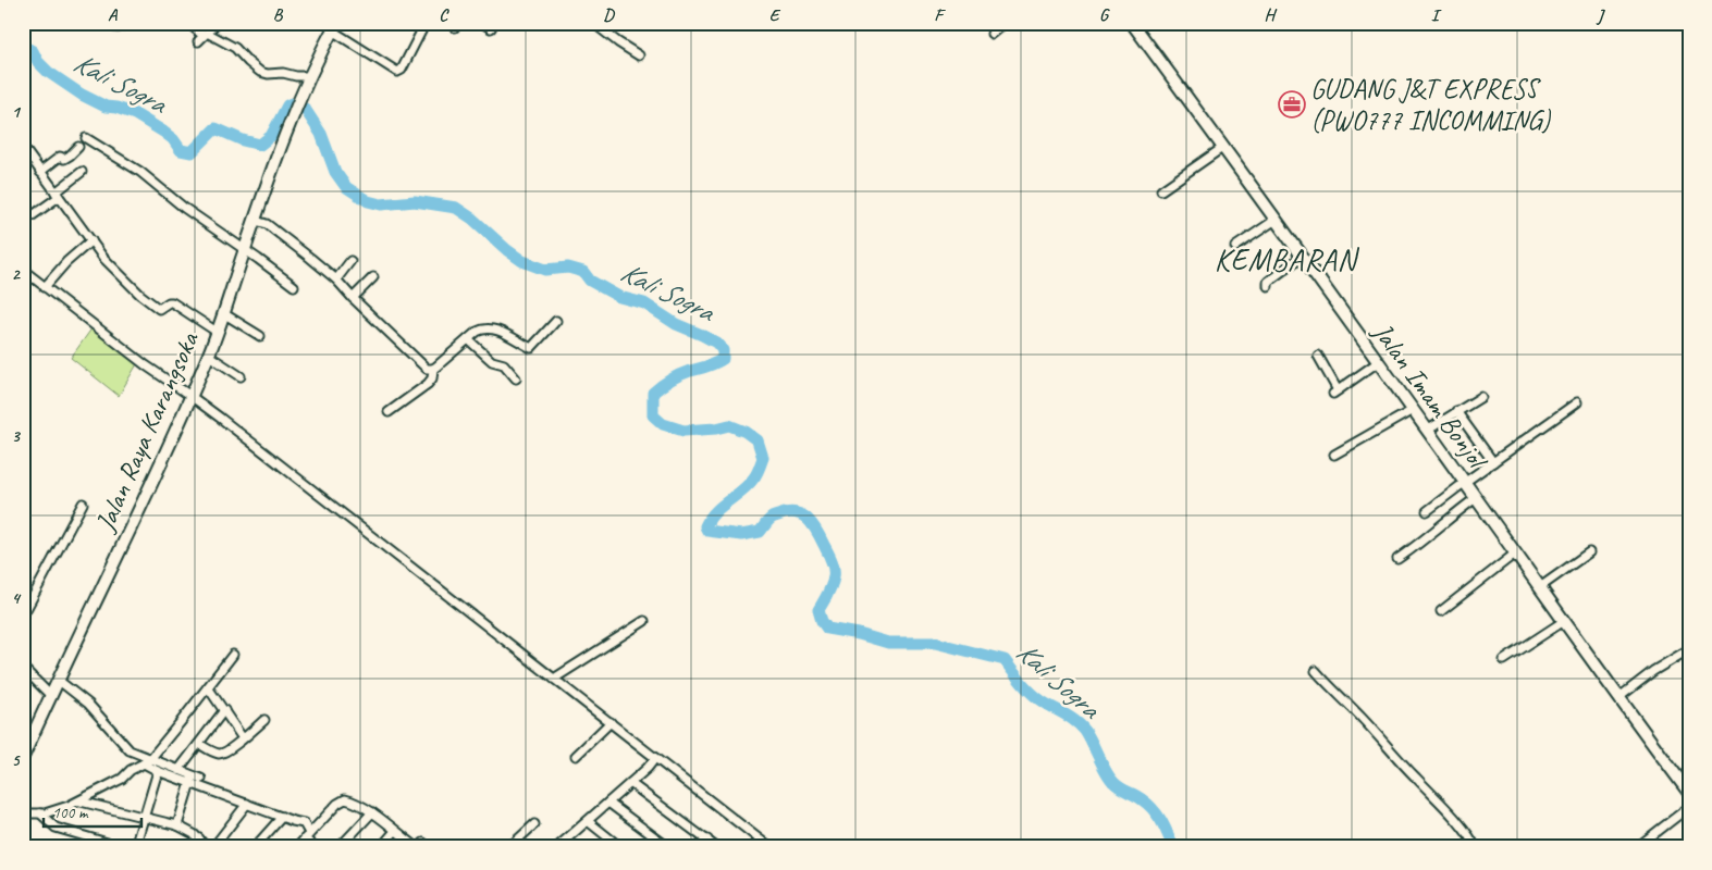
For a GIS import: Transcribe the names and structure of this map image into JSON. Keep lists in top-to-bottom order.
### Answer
{
  "streets": {
    "main road": ["Jalan Imam Bonjol", "Jalan Raya Karangsoka"]
  },
  "districts": ["KEMBARAN"],
  "water": ["Kali Sogra"],
  "places": {
    "office": ["GUDANG J&T EXPRESS (PWO777 INCOMMING)"]
  },
  "scale_bar": "100 m",
  "grid": {
    "columns": [
      "A",
      "B",
      "C",
      "D",
      "E",
      "F",
      "G",
      "H",
      "I",
      "J"
    ],
    "rows": [
      "1",
      "2",
      "3",
      "4",
      "5"
    ]
  }
}
